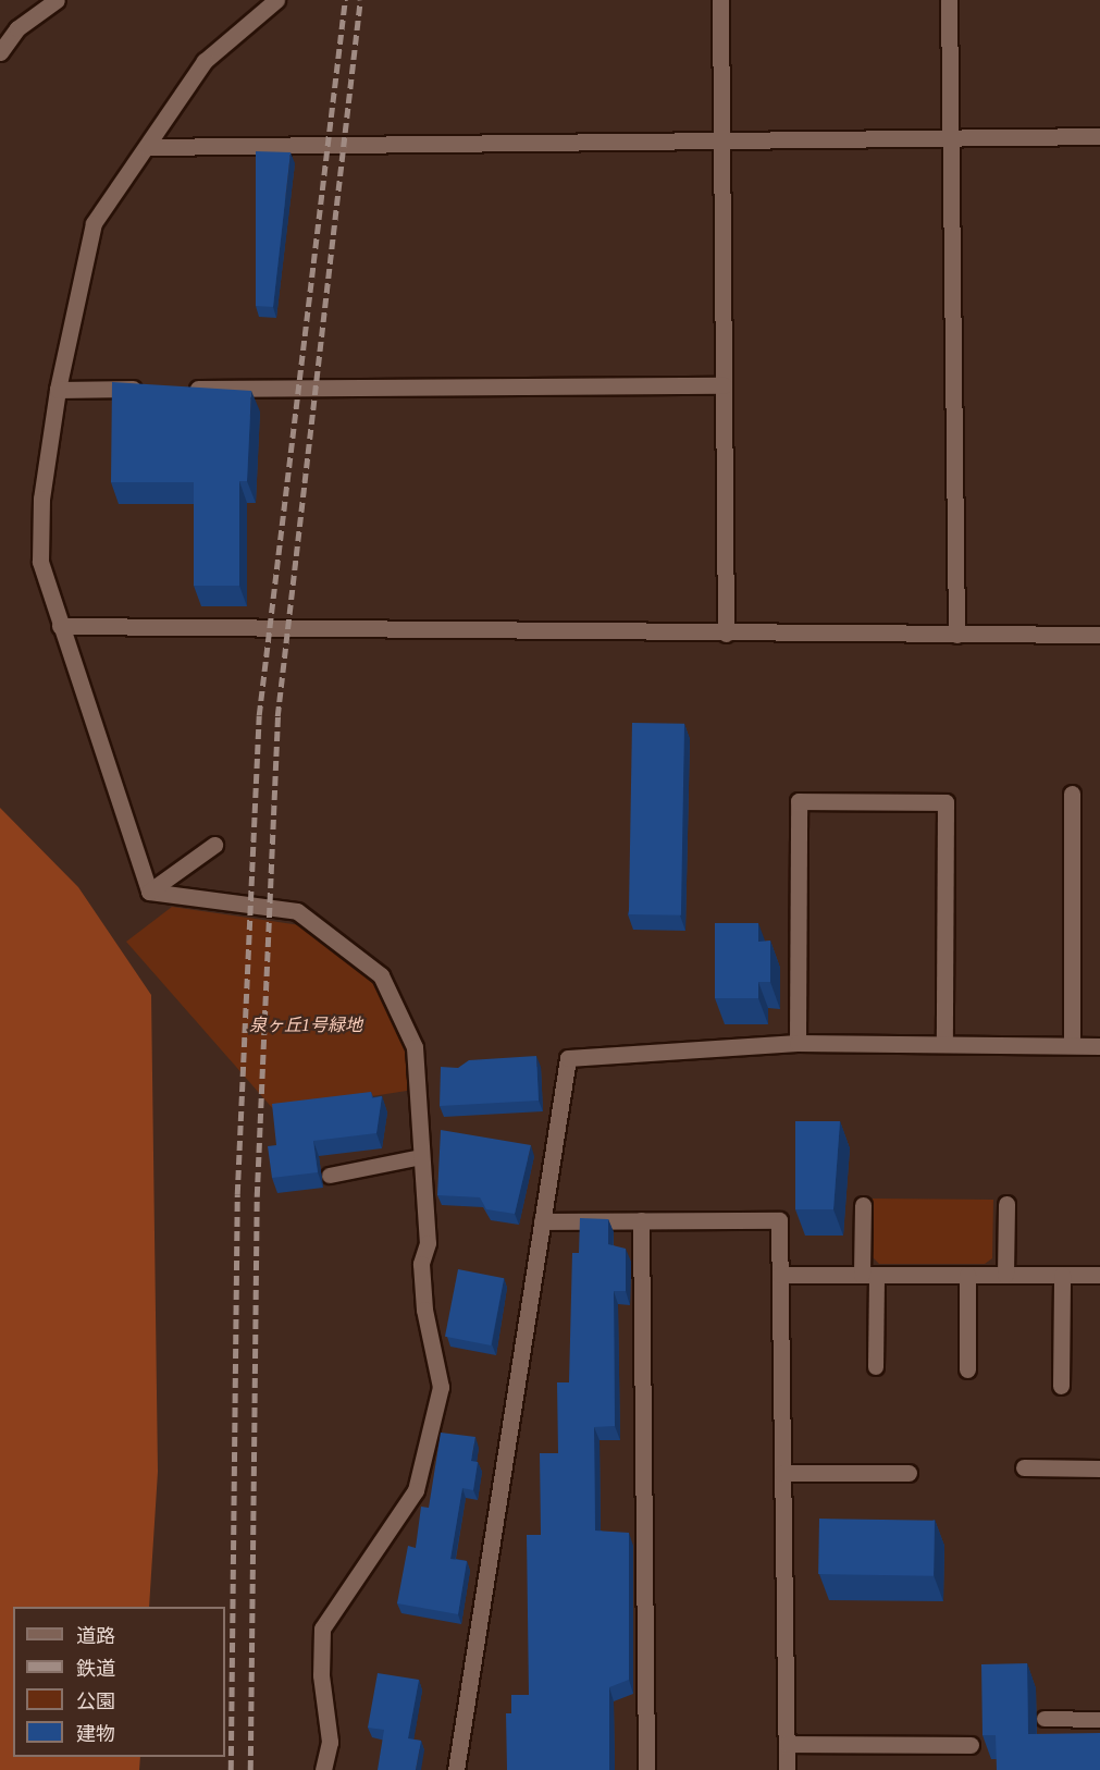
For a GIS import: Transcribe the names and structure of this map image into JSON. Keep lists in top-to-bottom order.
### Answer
{
  "parks": ["泉ヶ丘1号緑地"],
  "legend": [
    "道路",
    "鉄道",
    "公園",
    "建物"
  ]
}
